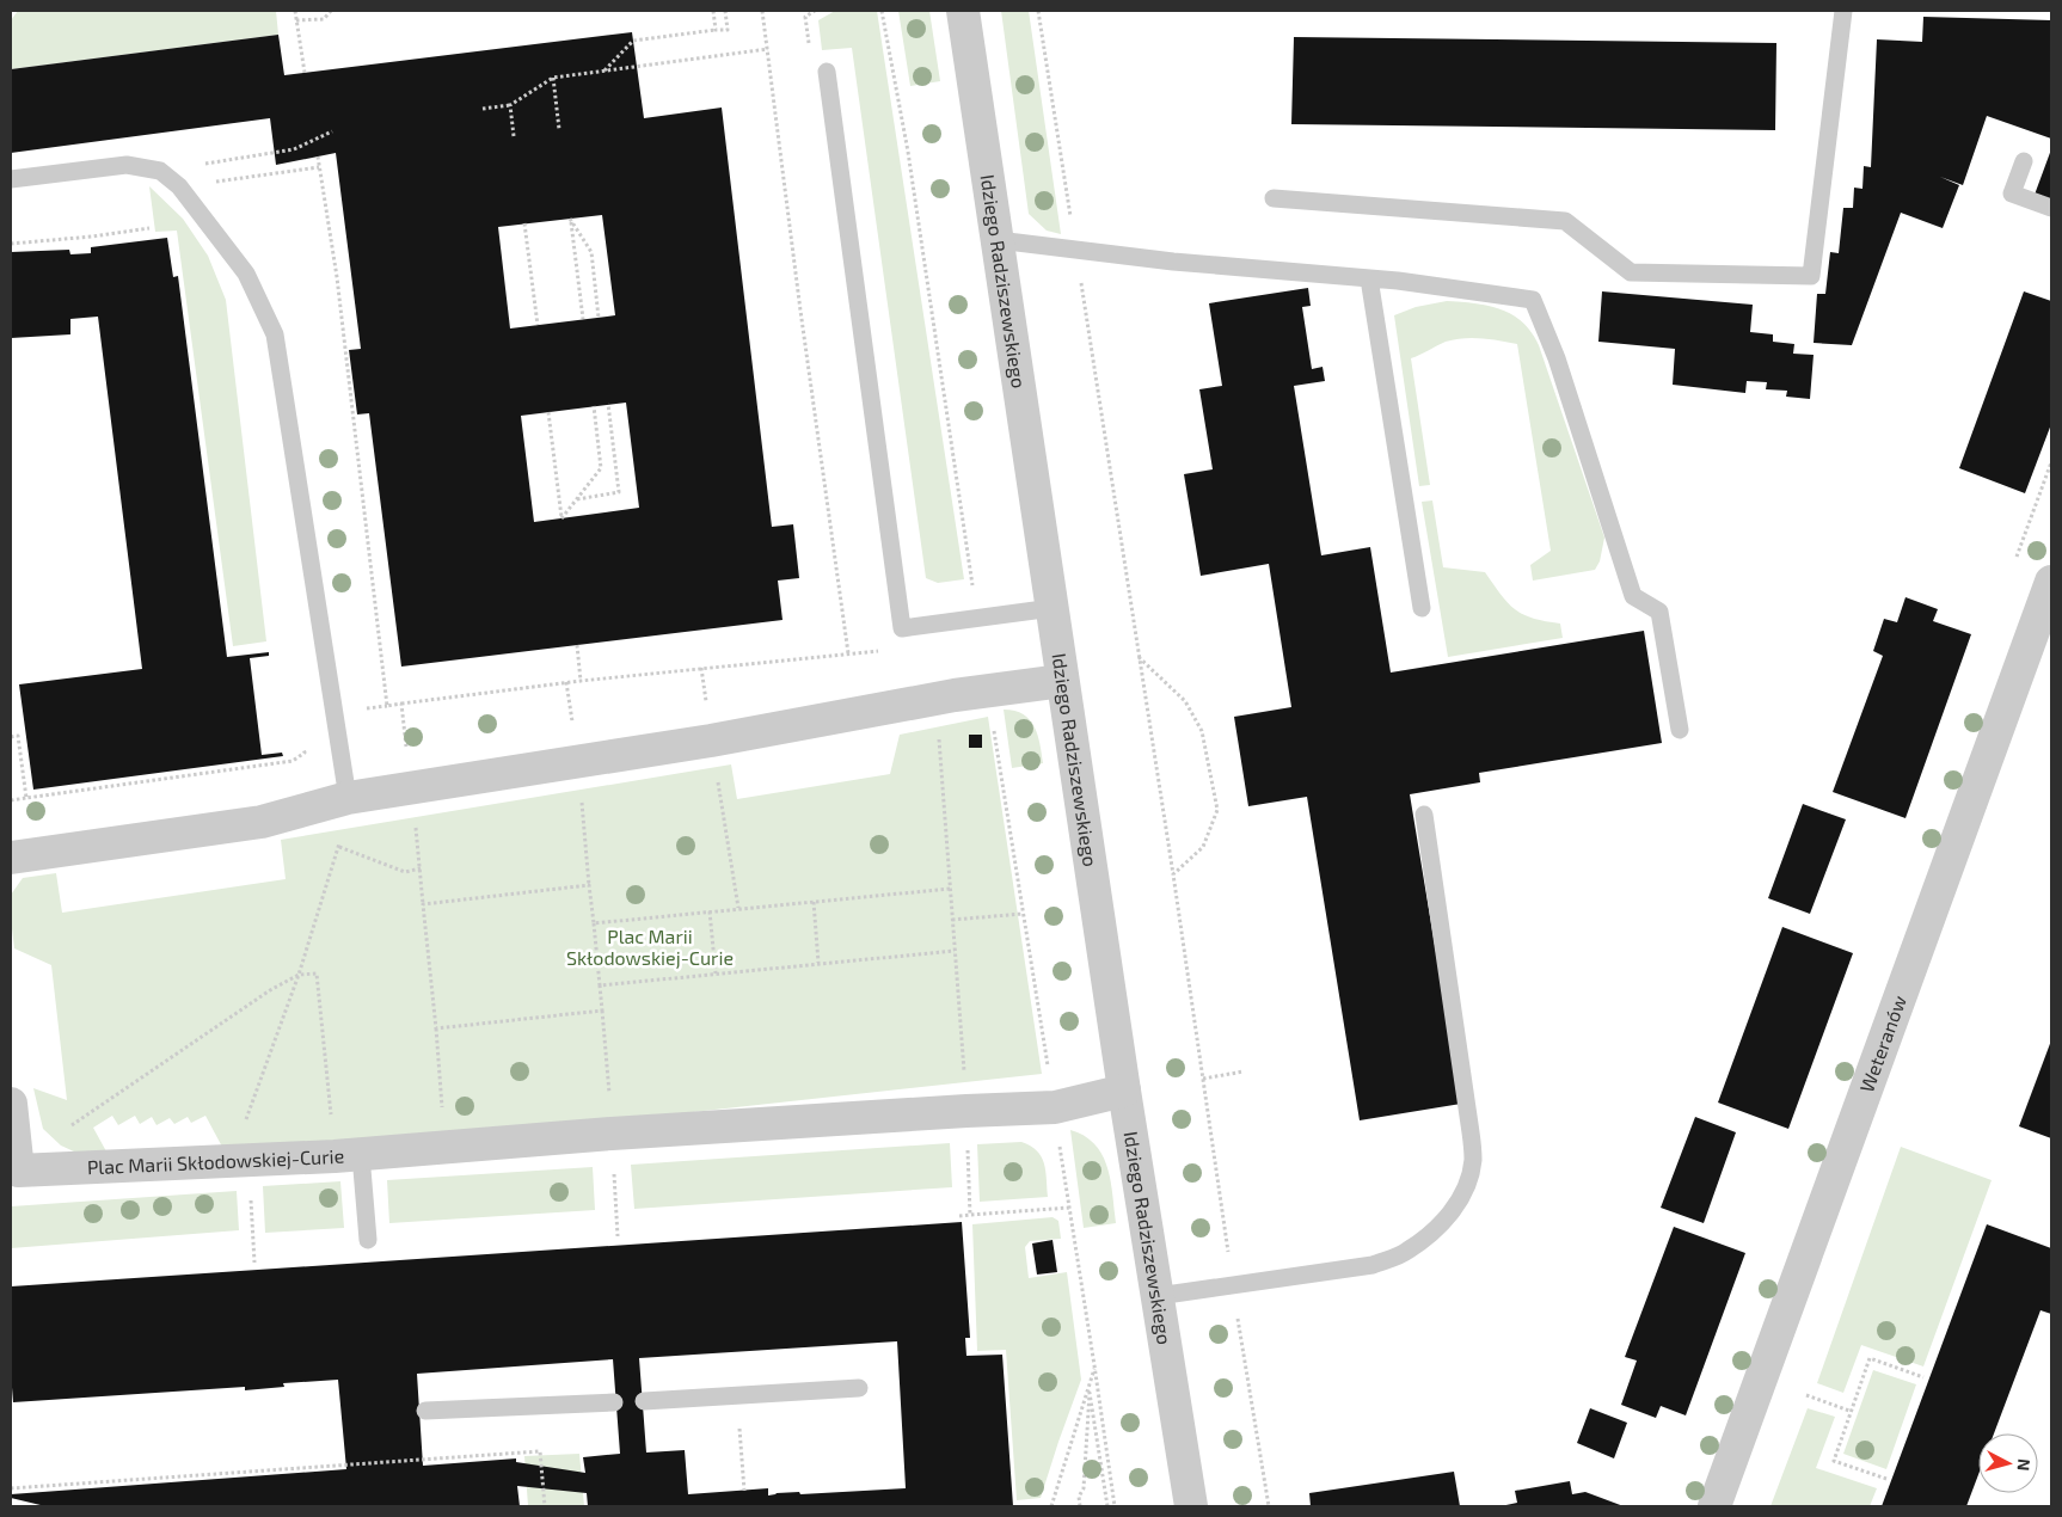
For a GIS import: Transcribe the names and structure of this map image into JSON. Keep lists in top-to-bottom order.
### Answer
{
  "streets": {
    "street": ["Idziego Radziszewskiego", "Weteranów", "Plac Marii Skłodowskiej-Curie"]
  },
  "crossings": [
    ["Idziego Radziszewskiego", "Plac Marii Skłodowskiej-Curie"]
  ],
  "parks": ["Plac Marii Skłodowskiej-Curie"],
  "north": "right"
}
